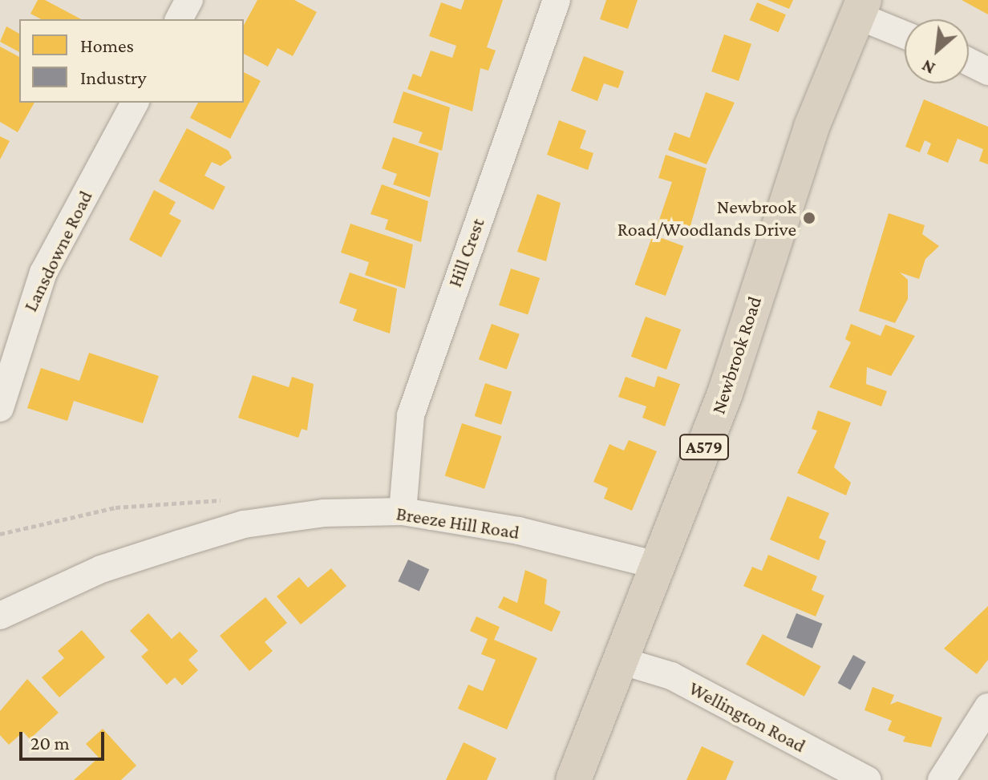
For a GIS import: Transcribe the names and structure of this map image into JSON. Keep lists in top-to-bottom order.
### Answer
{
  "streets": {
    "highway": ["Newbrook Road", "A579"],
    "street": [
      "Lansdowne Road",
      "Hill Crest",
      "Breeze Hill Road",
      "Wellington Road"
    ]
  },
  "crossings": [
    ["Hill Crest", "Breeze Hill Road"],
    ["Newbrook Road", "Breeze Hill Road"],
    ["Newbrook Road", "Wellington Road"]
  ],
  "places": ["Newbrook Road/Woodlands Drive"],
  "legend": ["Homes", "Industry"],
  "scale_bar": "20 m",
  "north": "bottom left"
}
